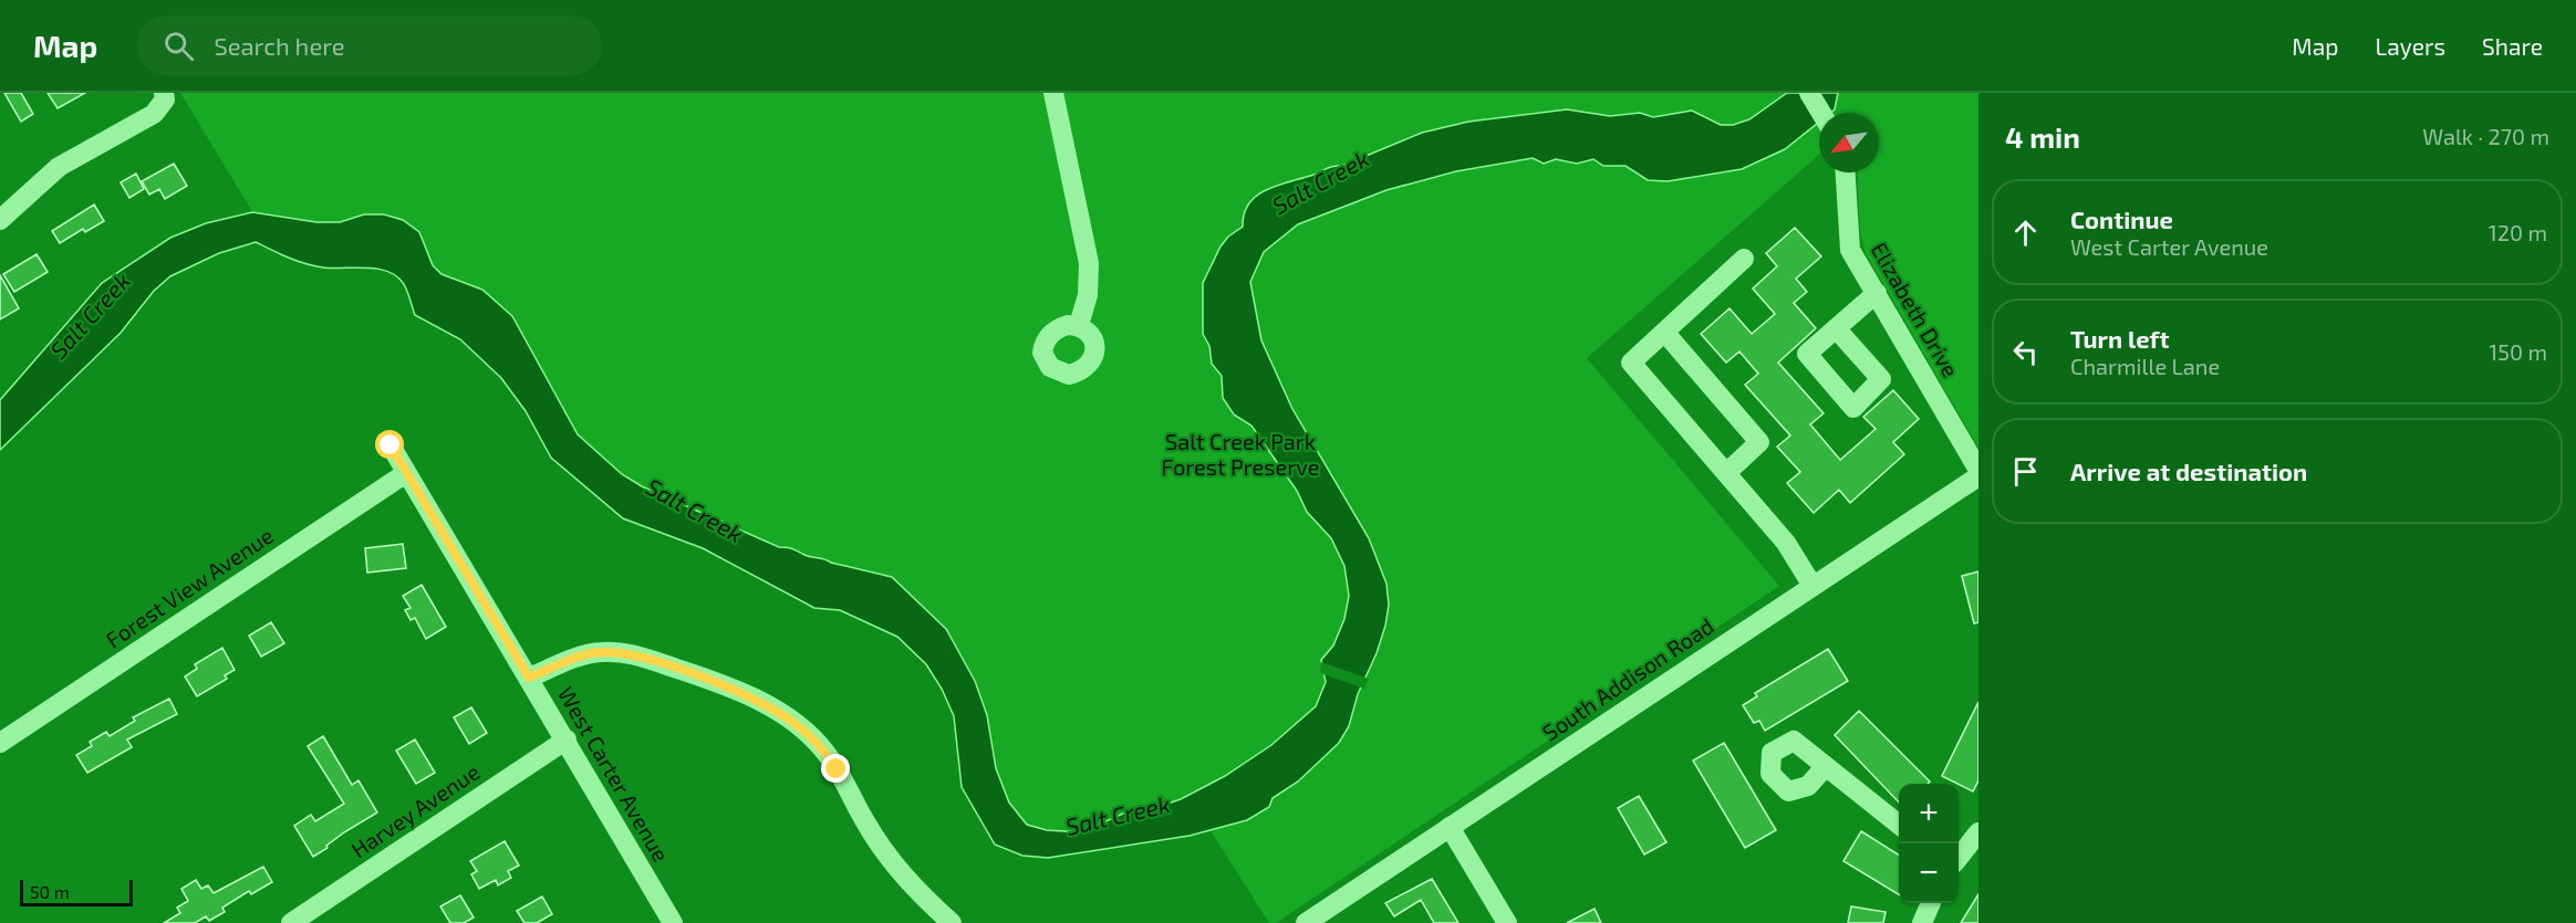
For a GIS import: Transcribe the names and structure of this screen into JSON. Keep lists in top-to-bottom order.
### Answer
{
  "streets": {
    "street": [
      "Elizabeth Drive",
      "Forest View Avenue",
      "South Addison Road",
      "West Carter Avenue",
      "Harvey Avenue"
    ]
  },
  "crossings": [
    ["Forest View Avenue", "West Carter Avenue"],
    ["West Carter Avenue", "Harvey Avenue"]
  ],
  "water": ["Salt Creek"],
  "parks": ["Salt Creek Park Forest Preserve"],
  "scale_bar": "50 m",
  "north": "bottom left",
  "page": {
    "header": "Map",
    "search": "Search here",
    "nav": ["Map", "Layers", "Share"],
    "heading": ["4 min", "Walk · 270 m"],
    "list": [
      ["Continue", "West Carter Avenue", "120 m"],
      ["Turn left", "Charmille Lane", "150 m"],
      "Arrive at destination"
    ],
    "map_buttons": ["+", "−"],
    "scale": "50 m"
  }
}
